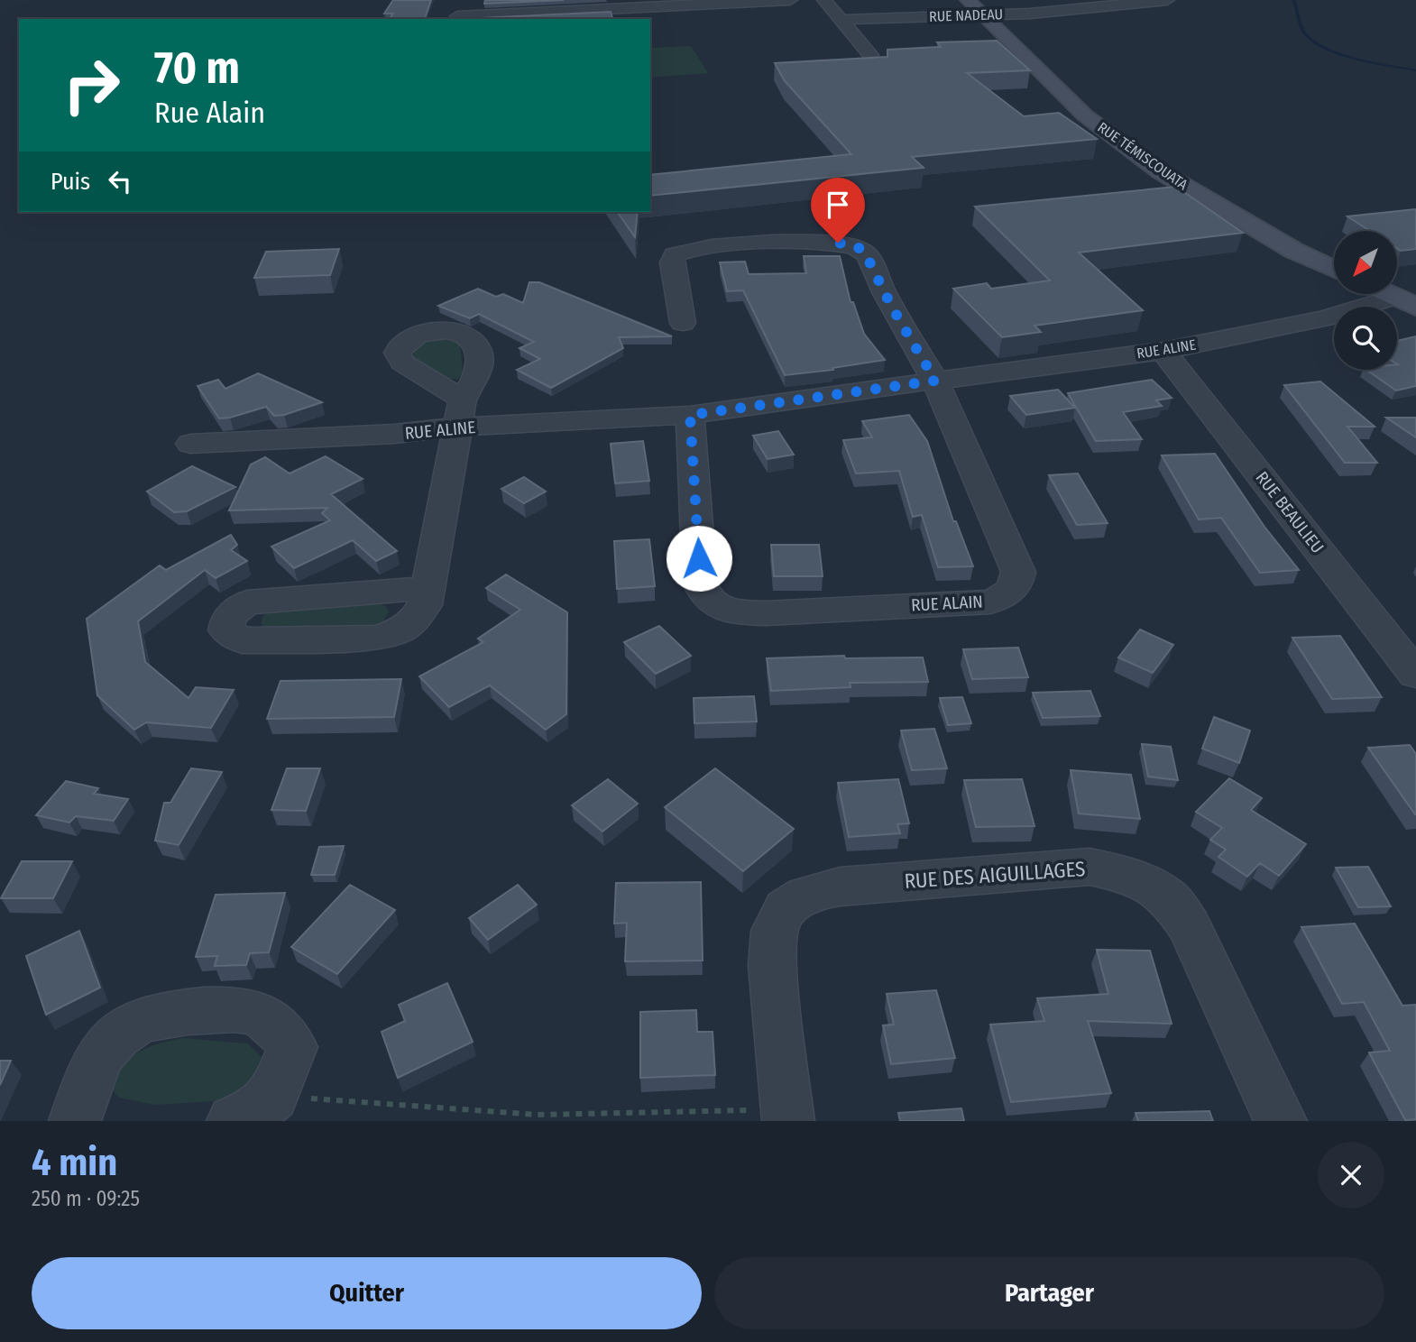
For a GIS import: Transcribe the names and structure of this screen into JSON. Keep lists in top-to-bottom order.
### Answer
{
  "streets": {
    "main road": ["RUE TÉMISCOUATA"],
    "street": [
      "RUE NADEAU",
      "RUE ALINE",
      "RUE BEAULIEU",
      "RUE ALAIN",
      "RUE DES AIGUILLAGES"
    ]
  },
  "crossings": [
    ["RUE NADEAU", "RUE TÉMISCOUATA"],
    ["RUE ALINE", "RUE BEAULIEU"],
    ["RUE ALINE", "RUE ALAIN"]
  ],
  "north": "bottom left",
  "page": {
    "turn": ["70 m", "Rue Alain"],
    "then": "Puis",
    "heading": ["4 min", "250 m · 09:25"],
    "buttons": ["Quitter", "Partager"]
  }
}
